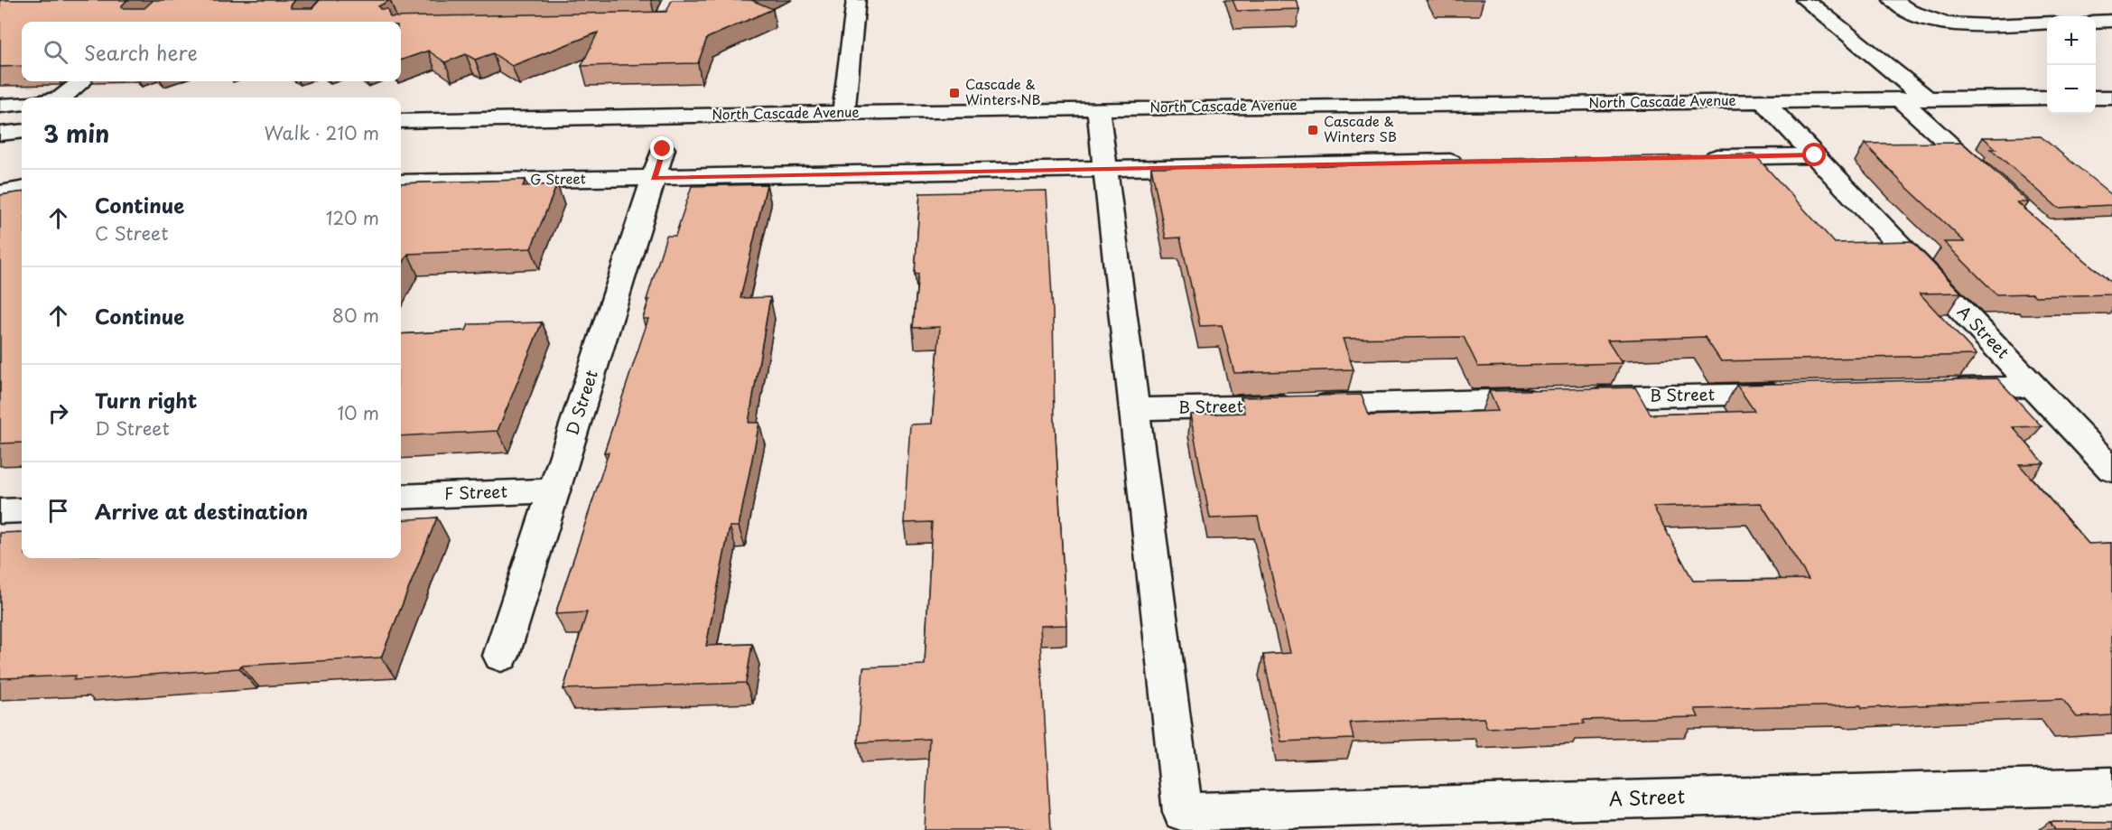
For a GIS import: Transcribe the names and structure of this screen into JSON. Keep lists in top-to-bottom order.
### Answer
{
  "streets": {
    "street": [
      "North Cascade Avenue",
      "G Street",
      "A Street",
      "B Street",
      "D Street",
      "F Street"
    ]
  },
  "crossings": [
    ["North Cascade Avenue", "A Street"],
    ["North Cascade Avenue", "D Street"],
    ["G Street", "D Street"],
    ["A Street", "B Street"],
    ["D Street", "F Street"]
  ],
  "places": {
    "transit": ["Cascade & Winters NB", "Cascade & Winters SB"]
  },
  "page": {
    "map_buttons": ["+", "−"],
    "search": "Search here",
    "heading": ["3 min", "Walk · 210 m"],
    "list": [
      ["Continue", "C Street", "120 m"],
      ["Continue", "80 m"],
      ["Turn right", "D Street", "10 m"],
      "Arrive at destination"
    ]
  }
}
